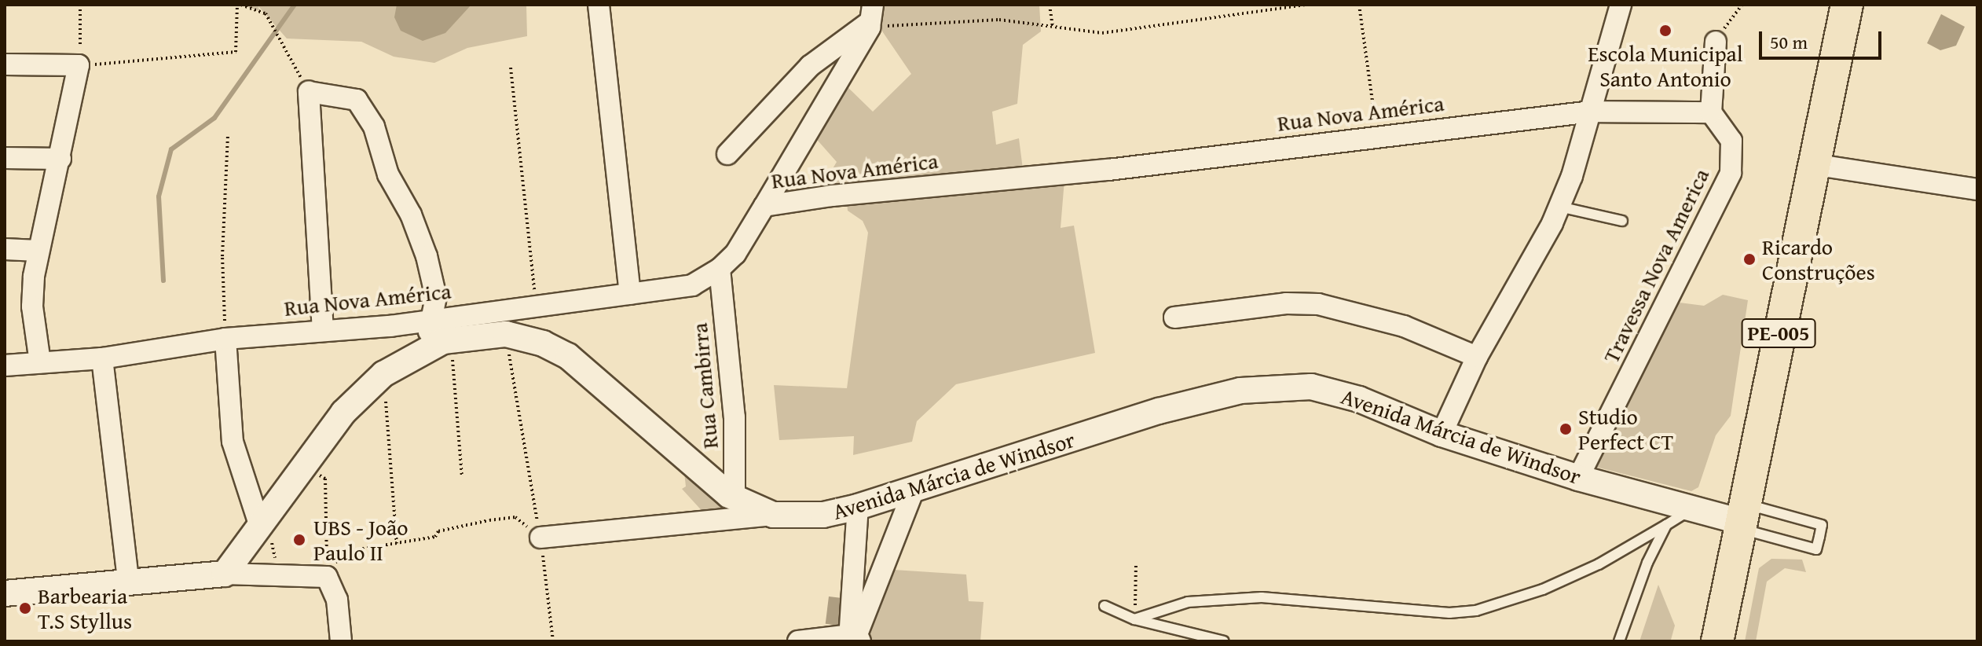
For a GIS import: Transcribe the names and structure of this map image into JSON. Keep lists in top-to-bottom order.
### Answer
{
  "streets": {
    "main road": ["PE-005"],
    "street": [
      "Rua Nova América",
      "Travessa Nova America",
      "Rua Cambirra",
      "Avenida Márcia de Windsor"
    ]
  },
  "crossings": [
    ["Rua Nova América", "Travessa Nova America"],
    ["Rua Nova América", "Rua Cambirra"],
    ["Travessa Nova America", "Avenida Márcia de Windsor"],
    ["PE-005", "Avenida Márcia de Windsor"],
    ["Rua Cambirra", "Avenida Márcia de Windsor"]
  ],
  "places": [
    "Escola Municipal Santo Antonio",
    "Ricardo Construções",
    "Studio Perfect CT",
    "UBS - João Paulo II",
    "Barbearia T.S Styllus"
  ],
  "scale_bar": "50 m"
}
